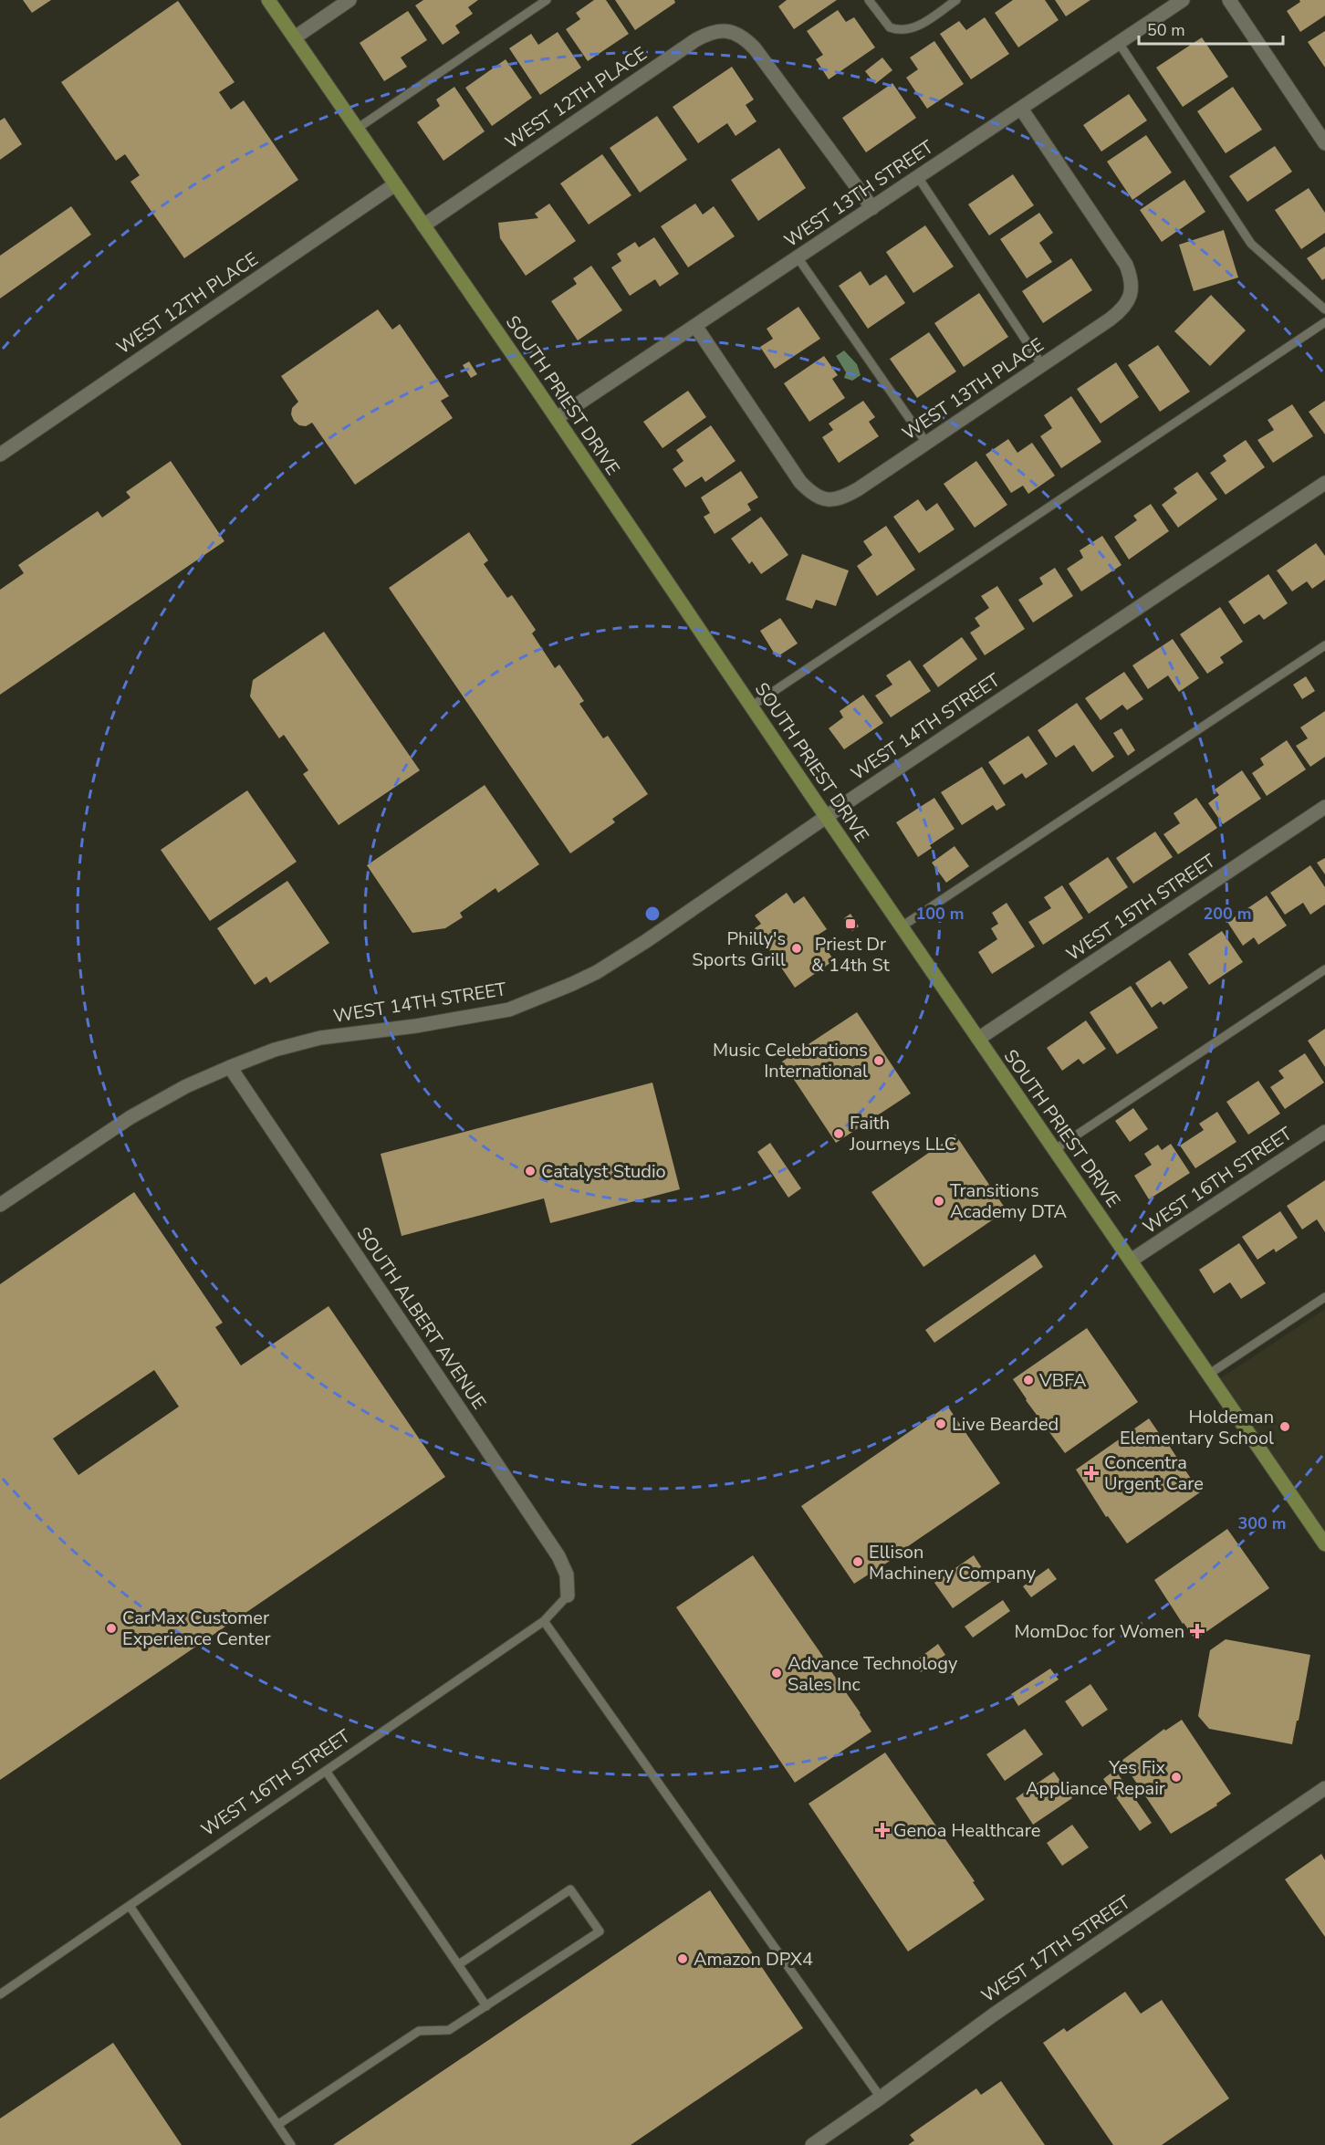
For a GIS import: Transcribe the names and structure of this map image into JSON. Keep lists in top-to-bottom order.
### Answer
{
  "streets": {
    "main road": ["SOUTH PRIEST DRIVE"],
    "street": [
      "WEST 12TH PLACE",
      "WEST 13TH STREET",
      "WEST 13TH PLACE",
      "WEST 14TH STREET",
      "WEST 15TH STREET",
      "WEST 16TH STREET",
      "SOUTH ALBERT AVENUE",
      "WEST 17TH STREET"
    ]
  },
  "crossings": [
    ["WEST 12TH PLACE", "WEST 13TH STREET"],
    ["WEST 12TH PLACE", "SOUTH PRIEST DRIVE"],
    ["WEST 13TH STREET", "WEST 13TH PLACE"],
    ["WEST 13TH STREET", "SOUTH PRIEST DRIVE"],
    ["SOUTH PRIEST DRIVE", "WEST 14TH STREET"],
    ["SOUTH PRIEST DRIVE", "WEST 15TH STREET"],
    ["SOUTH PRIEST DRIVE", "WEST 16TH STREET"],
    ["WEST 14TH STREET", "SOUTH ALBERT AVENUE"],
    ["WEST 16TH STREET", "SOUTH ALBERT AVENUE"]
  ],
  "places": {
    "transit": ["Priest Dr & 14th St"],
    "other": [
      "Philly's Sports Grill",
      "Music Celebrations International",
      "Faith Journeys LLC",
      "Catalyst Studio",
      "Transitions Academy DTA",
      "VBFA",
      "Live Bearded",
      "Holdeman Elementary School",
      "Ellison Machinery Company",
      "CarMax Customer Experience Center",
      "Advance Technology Sales Inc",
      "Yes Fix Appliance Repair",
      "Amazon DPX4"
    ],
    "health": ["Concentra Urgent Care", "MomDoc for Women", "Genoa Healthcare"]
  },
  "scale_bar": "50 m",
  "rings": ["100 m", "200 m", "300 m"]
}
